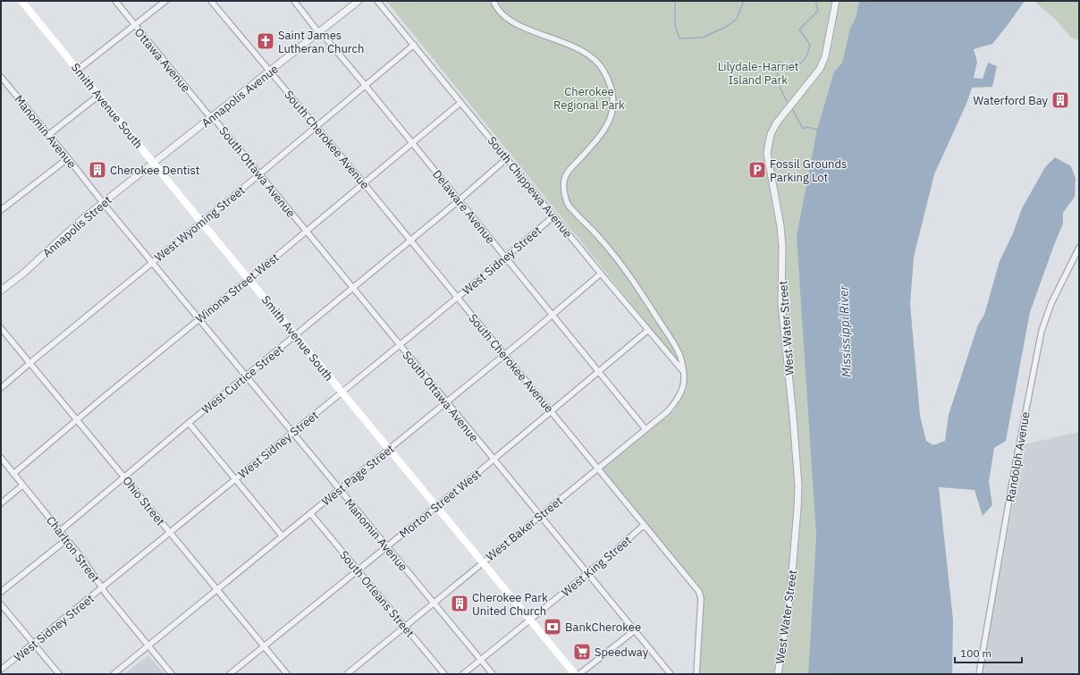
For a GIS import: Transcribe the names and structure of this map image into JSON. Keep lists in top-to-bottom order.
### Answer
{
  "streets": {
    "main road": ["Smith Avenue South"],
    "street": [
      "Ottawa Avenue",
      "Annapolis Avenue",
      "Manomin Avenue",
      "South Cherokee Avenue",
      "South Ottawa Avenue",
      "South Chippewa Avenue",
      "Delaware Avenue",
      "West Wyoming Street",
      "Annapolis Street",
      "West Sidney Street",
      "Winona Street West",
      "West Water Street",
      "West Curtice Street",
      "Randolph Avenue",
      "West Page Street",
      "Ohio Street",
      "Morton Street West",
      "West Baker Street",
      "Charlton Street",
      "West King Street",
      "South Orleans Street"
    ]
  },
  "crossings": [
    ["Ottawa Avenue", "Annapolis Avenue"],
    ["Ottawa Avenue", "South Ottawa Avenue"],
    ["Annapolis Avenue", "Smith Avenue South"],
    ["Annapolis Avenue", "South Cherokee Avenue"],
    ["Annapolis Avenue", "South Ottawa Avenue"],
    ["Annapolis Avenue", "Delaware Avenue"],
    ["Annapolis Avenue", "Annapolis Street"],
    ["Smith Avenue South", "West Wyoming Street"],
    ["Smith Avenue South", "Annapolis Street"],
    ["Smith Avenue South", "West Sidney Street"],
    ["Smith Avenue South", "Winona Street West"],
    ["Smith Avenue South", "West Curtice Street"],
    ["Smith Avenue South", "West Page Street"],
    ["Smith Avenue South", "Morton Street West"],
    ["Smith Avenue South", "West Baker Street"],
    ["Smith Avenue South", "West King Street"],
    ["Manomin Avenue", "West Wyoming Street"],
    ["Manomin Avenue", "Annapolis Street"],
    ["Manomin Avenue", "West Sidney Street"],
    ["Manomin Avenue", "Winona Street West"],
    ["Manomin Avenue", "West Curtice Street"],
    ["Manomin Avenue", "West Page Street"],
    ["Manomin Avenue", "Morton Street West"],
    ["Manomin Avenue", "West Baker Street"],
    ["Manomin Avenue", "West King Street"],
    ["South Cherokee Avenue", "West Wyoming Street"],
    ["South Cherokee Avenue", "West Sidney Street"],
    ["South Cherokee Avenue", "Winona Street West"],
    ["South Cherokee Avenue", "West Curtice Street"],
    ["South Cherokee Avenue", "West Page Street"],
    ["South Cherokee Avenue", "Morton Street West"],
    ["South Cherokee Avenue", "West Baker Street"],
    ["South Cherokee Avenue", "West King Street"],
    ["South Ottawa Avenue", "West Wyoming Street"],
    ["South Ottawa Avenue", "West Sidney Street"],
    ["South Ottawa Avenue", "Winona Street West"],
    ["South Ottawa Avenue", "West Curtice Street"],
    ["South Ottawa Avenue", "West Page Street"],
    ["South Ottawa Avenue", "Morton Street West"],
    ["South Ottawa Avenue", "West Baker Street"],
    ["South Ottawa Avenue", "West King Street"],
    ["South Chippewa Avenue", "West Wyoming Street"],
    ["South Chippewa Avenue", "West Sidney Street"],
    ["South Chippewa Avenue", "Winona Street West"],
    ["South Chippewa Avenue", "West Curtice Street"],
    ["South Chippewa Avenue", "West Page Street"],
    ["South Chippewa Avenue", "Morton Street West"],
    ["South Chippewa Avenue", "West Baker Street"],
    ["Delaware Avenue", "West Wyoming Street"],
    ["Delaware Avenue", "West Sidney Street"],
    ["Delaware Avenue", "Winona Street West"],
    ["Delaware Avenue", "West Curtice Street"],
    ["Delaware Avenue", "West Page Street"],
    ["Delaware Avenue", "Morton Street West"],
    ["Delaware Avenue", "West Baker Street"],
    ["West Wyoming Street", "Ohio Street"],
    ["West Sidney Street", "Ohio Street"],
    ["West Sidney Street", "Charlton Street"],
    ["Winona Street West", "Ohio Street"],
    ["Winona Street West", "Charlton Street"],
    ["West Curtice Street", "Ohio Street"],
    ["West Curtice Street", "Charlton Street"],
    ["West Page Street", "Ohio Street"],
    ["West Page Street", "Charlton Street"],
    ["West Page Street", "South Orleans Street"],
    ["Ohio Street", "Morton Street West"],
    ["Morton Street West", "South Orleans Street"],
    ["West Baker Street", "South Orleans Street"]
  ],
  "water": ["Mississippi River"],
  "parks": ["Lilydale-Harriet Island Park", "Cherokee Regional Park"],
  "places": {
    "church": ["Saint James Lutheran Church"],
    "building": ["Waterford Bay", "Cherokee Dentist", "Cherokee Park United Church"],
    "parking": ["Fossil Grounds Parking Lot"],
    "bank": ["BankCherokee"],
    "supermarket": ["Speedway"]
  },
  "scale_bar": "100 m"
}
